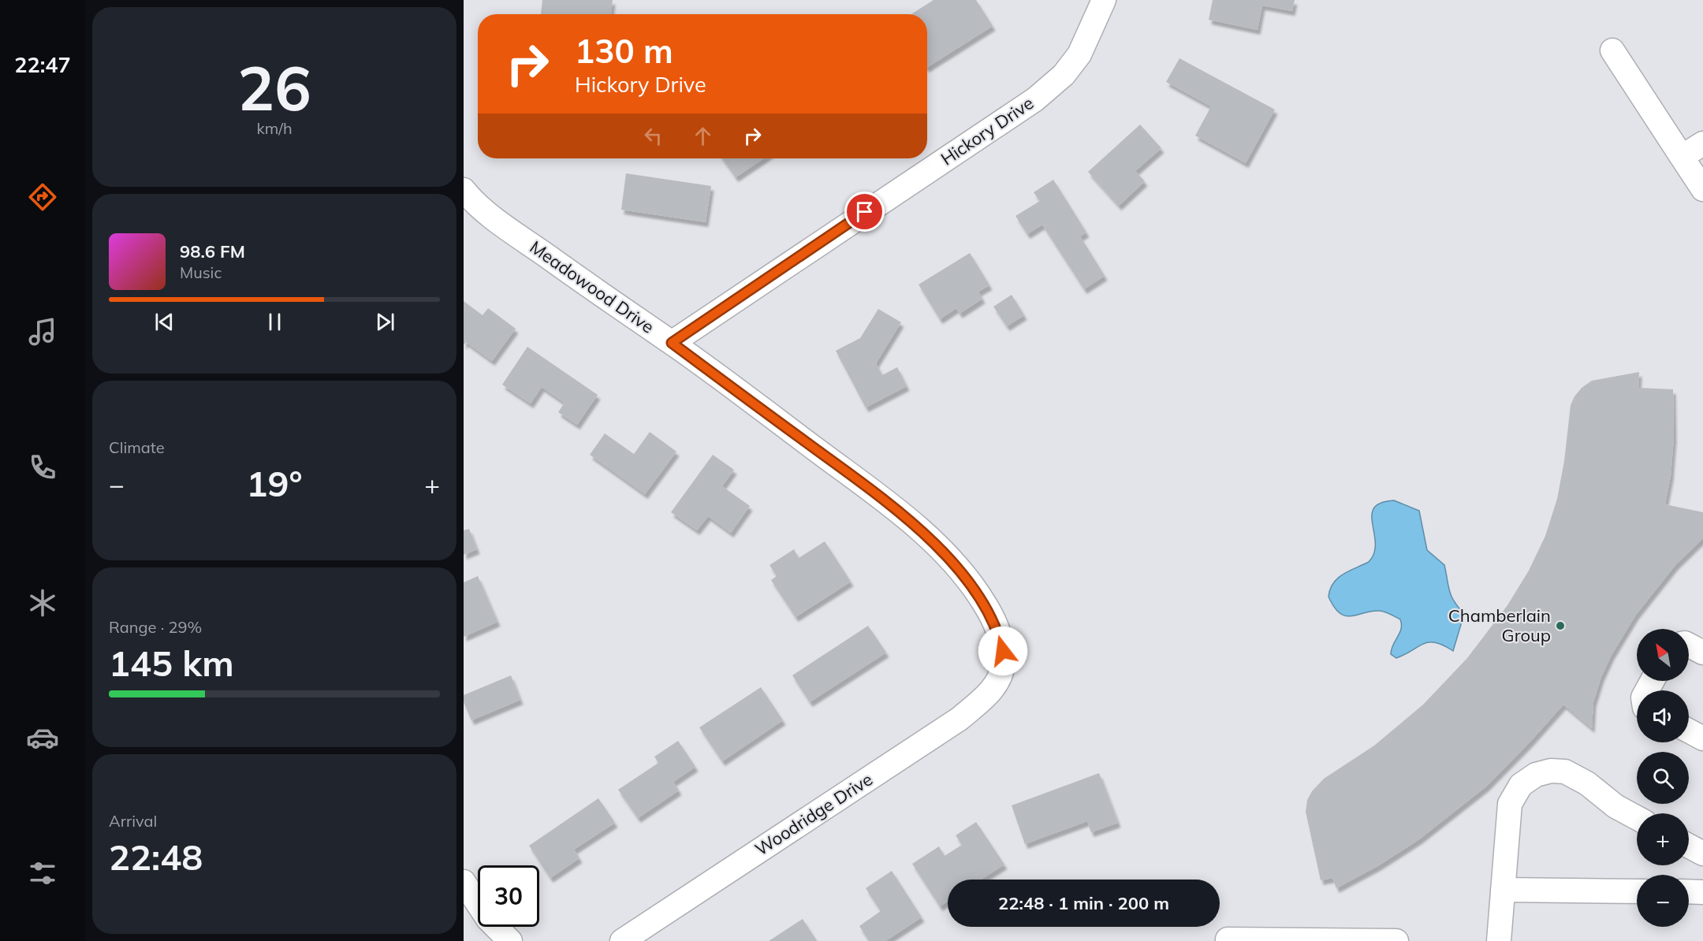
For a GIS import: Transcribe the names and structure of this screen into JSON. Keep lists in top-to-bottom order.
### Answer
{
  "streets": {
    "street": ["Hickory Drive", "Meadowood Drive", "Woodridge Drive"]
  },
  "crossings": [
    ["Hickory Drive", "Meadowood Drive"],
    ["Meadowood Drive", "Woodridge Drive"]
  ],
  "places": ["Chamberlain Group"],
  "north": "top left",
  "page": {
    "tabs": "22:47",
    "tile": [
      ["26", "km/h"],
      "Climate",
      ["Range · 29%", "145 km"],
      ["Arrival", "22:48"]
    ],
    "turn": ["130 m", "Hickory Drive"],
    "song": ["98.6 FM", "Music"],
    "heat": ["−", "19°", "+"],
    "map_buttons": ["+", "−"],
    "limit": "30",
    "trip": "22:48 · 1 min · 200 m"
  }
}
